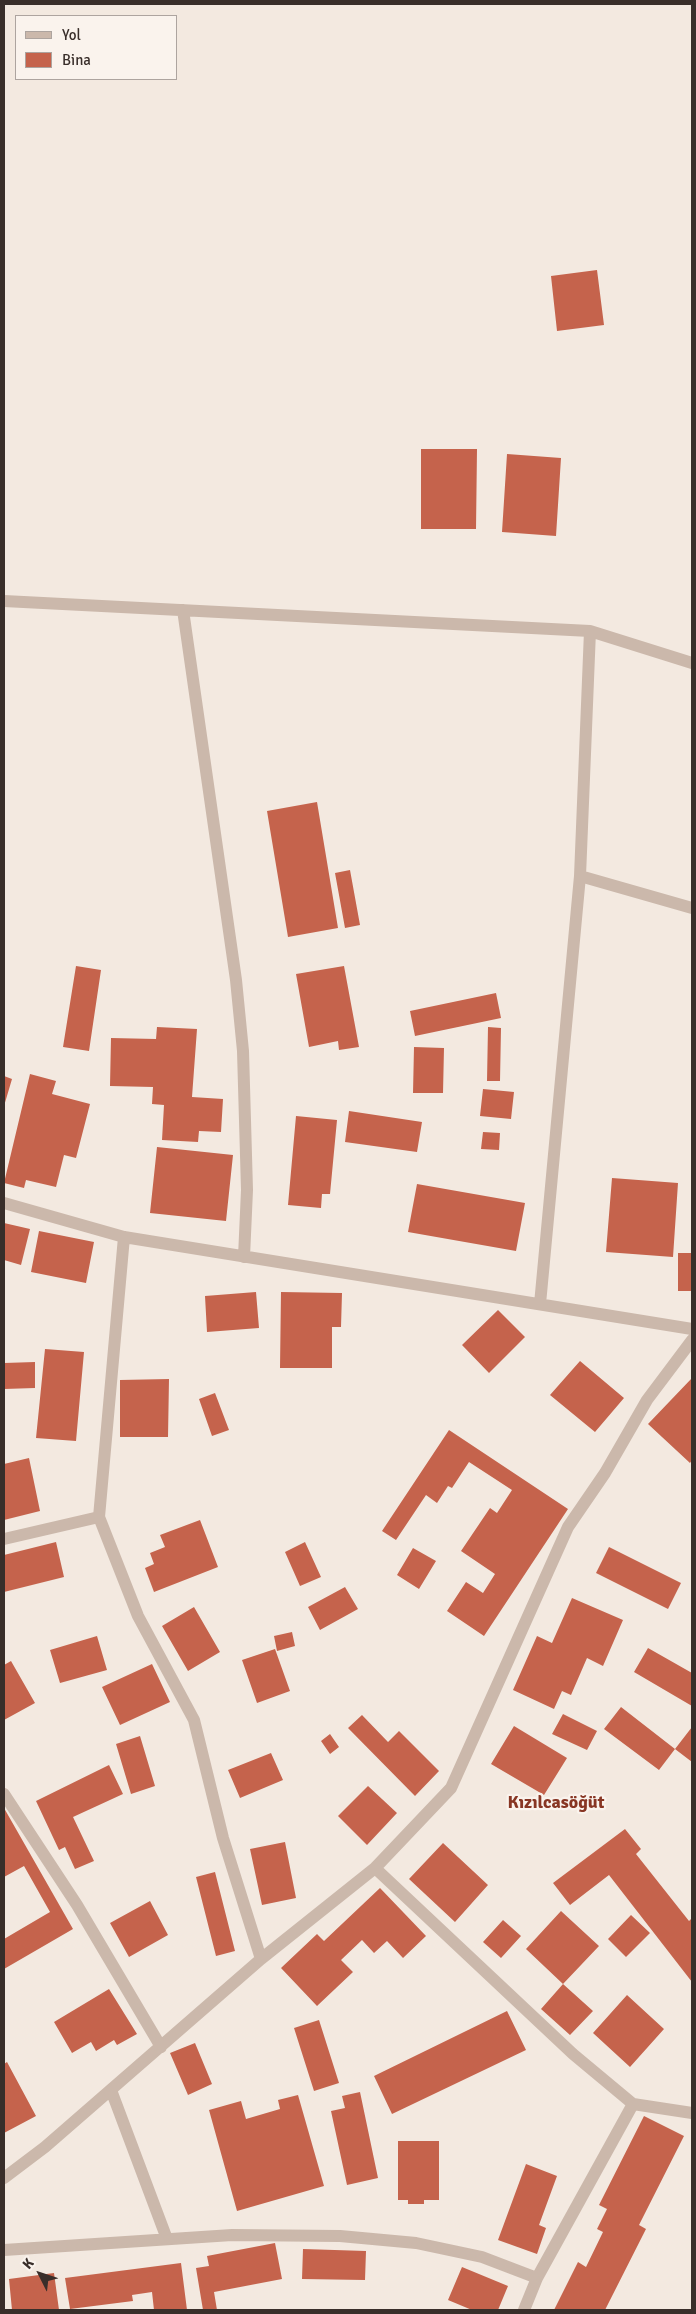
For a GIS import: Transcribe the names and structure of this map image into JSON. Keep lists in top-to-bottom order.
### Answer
{
  "districts": ["Kızılcasöğüt"],
  "legend": ["Yol", "Bina"],
  "north": "top left"
}
